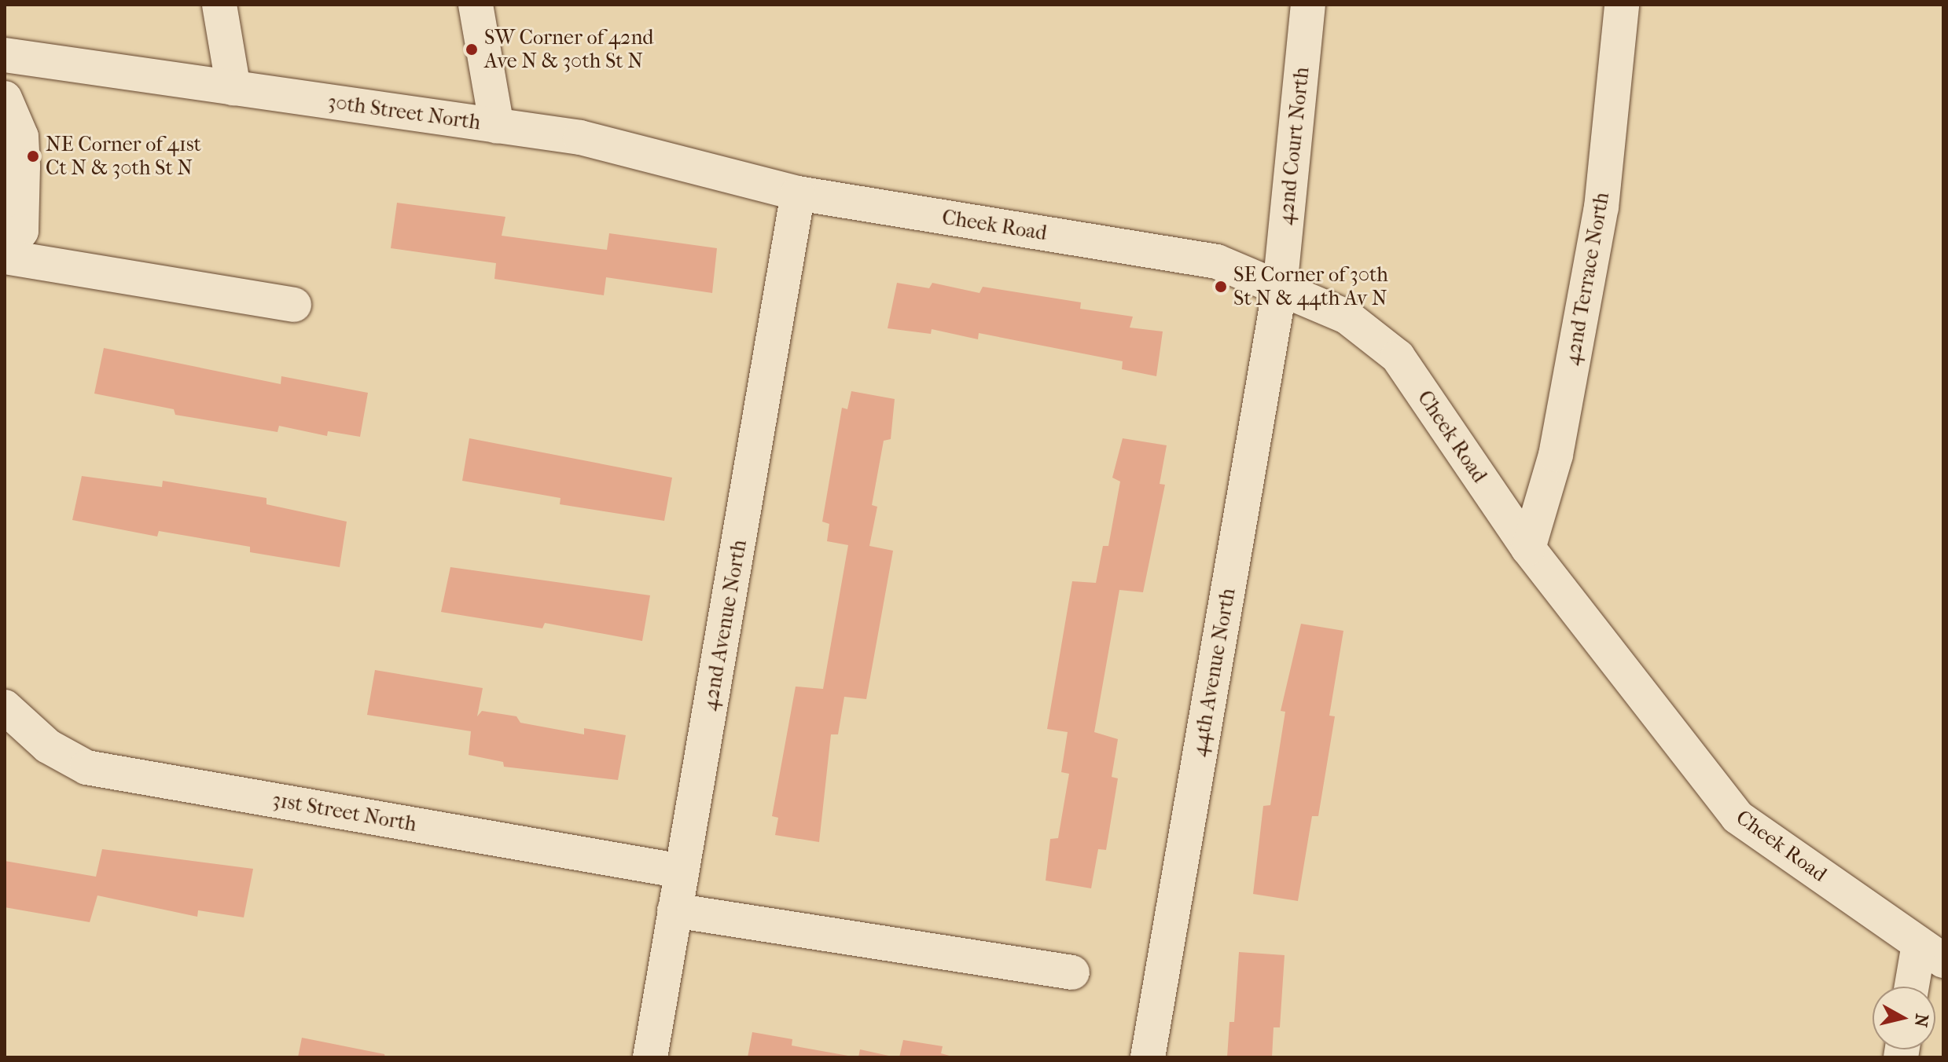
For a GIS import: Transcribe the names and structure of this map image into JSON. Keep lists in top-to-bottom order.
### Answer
{
  "streets": {
    "street": [
      "30th Street North",
      "42nd Court North",
      "Cheek Road",
      "42nd Terrace North",
      "42nd Avenue North",
      "44th Avenue North",
      "31st Street North"
    ]
  },
  "crossings": [
    ["30th Street North", "Cheek Road"],
    ["30th Street North", "42nd Avenue North"],
    ["42nd Court North", "Cheek Road"],
    ["42nd Court North", "44th Avenue North"],
    ["Cheek Road", "42nd Terrace North"],
    ["Cheek Road", "42nd Avenue North"],
    ["Cheek Road", "44th Avenue North"],
    ["42nd Avenue North", "31st Street North"]
  ],
  "places": ["SW Corner of 42nd Ave N & 30th St N", "NE Corner of 41st Ct N & 30th St N", "SE Corner of 30th St N & 44th Av N"],
  "north": "right"
}
